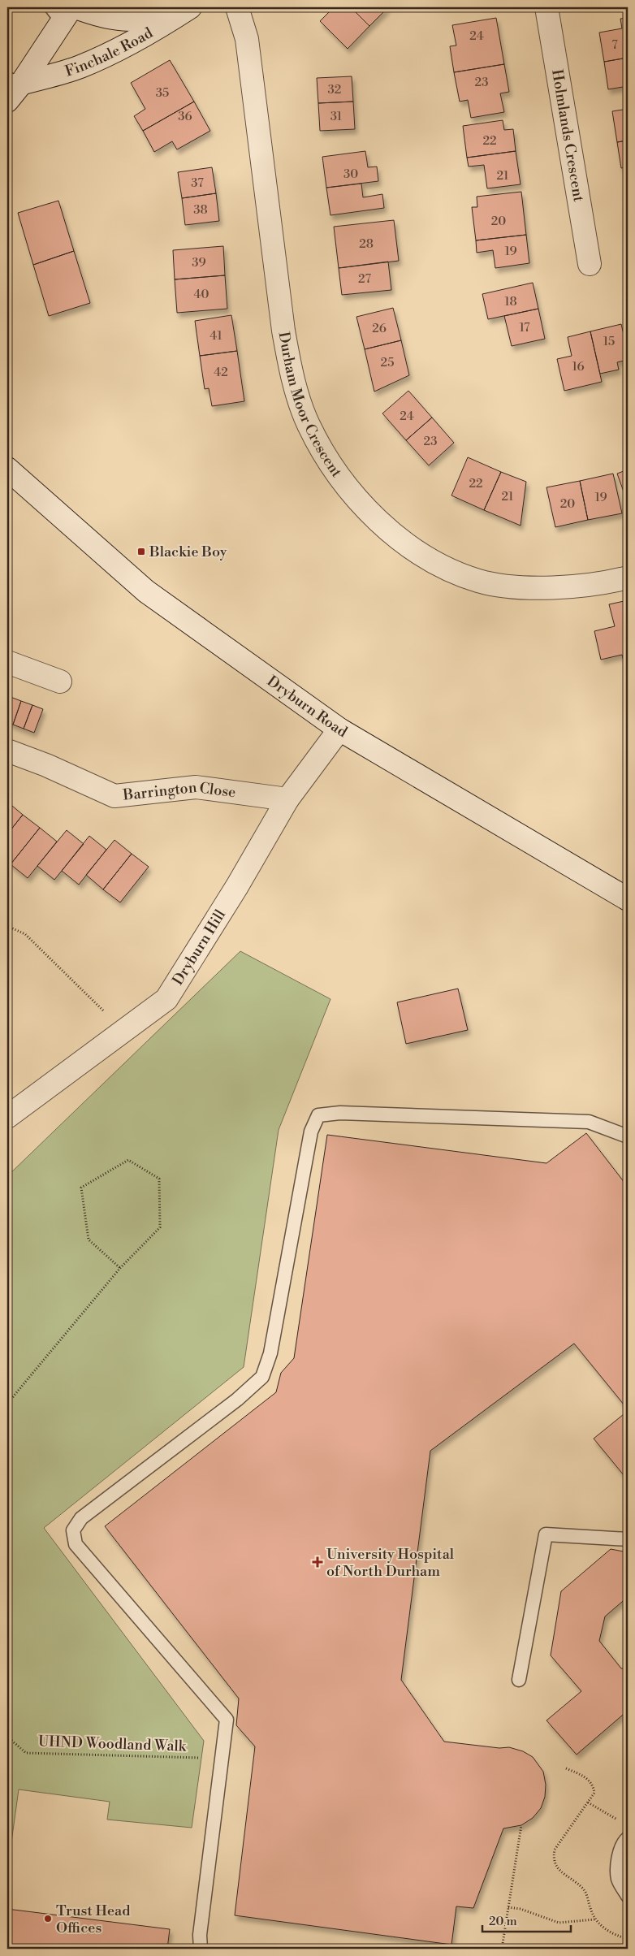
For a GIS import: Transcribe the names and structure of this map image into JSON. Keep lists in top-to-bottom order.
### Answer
{
  "streets": {
    "street": [
      "Finchale Road",
      "Holmlands Crescent",
      "Durham Moor Crescent",
      "Dryburn Road",
      "Barrington Close",
      "Dryburn Hill"
    ],
    "path": ["UHND Woodland Walk"]
  },
  "crossings": [
    ["Dryburn Road", "Dryburn Hill"],
    ["Barrington Close", "Dryburn Hill"]
  ],
  "places": {
    "transit": ["Blackie Boy"],
    "health": ["University Hospital of North Durham"],
    "other": ["Trust Head Offices"]
  },
  "house_numbers": [
    "24",
    "7",
    "23",
    "32",
    "35",
    "36",
    "31",
    "22",
    "30",
    "21",
    "37",
    "38",
    "20",
    "28",
    "19",
    "39",
    "27",
    "40",
    "18",
    "17",
    "26",
    "41",
    "15",
    "25",
    "16",
    "42",
    "24",
    "23",
    "22",
    "21",
    "19",
    "20"
  ],
  "scale_bar": "20 m"
}
